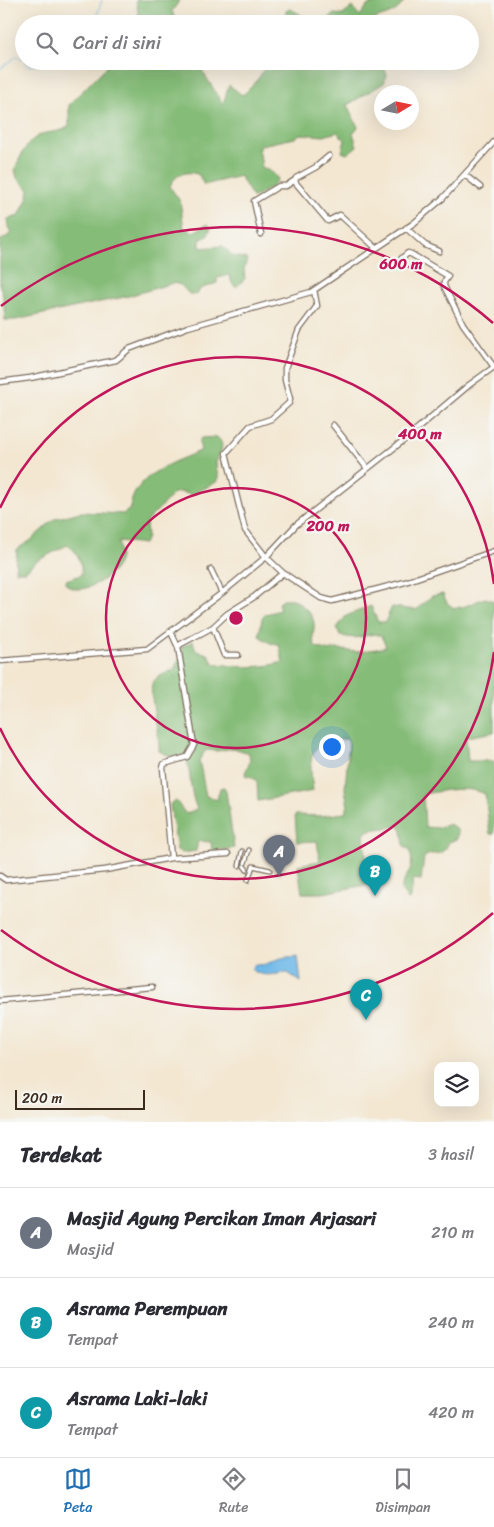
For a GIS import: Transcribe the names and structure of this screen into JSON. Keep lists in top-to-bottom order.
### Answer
{
  "scale_bar": "200 m",
  "north": "right",
  "page": {
    "search": "Cari di sini",
    "pins": ["A", "B", "C"],
    "scale": "200 m",
    "heading": ["Terdekat", "3 hasil"],
    "list": [
      {
        "mark": "A",
        "name": "Masjid Agung Percikan Iman Arjasari",
        "note": "Masjid",
        "value": "210 m"
      },
      {
        "mark": "B",
        "name": "Asrama Perempuan",
        "note": "Tempat",
        "value": "240 m"
      },
      {
        "mark": "C",
        "name": "Asrama Laki-laki",
        "note": "Tempat",
        "value": "420 m"
      }
    ],
    "nav": ["Peta", "Rute", "Disimpan"]
  },
  "rings": ["600 m", "400 m", "200 m"]
}
